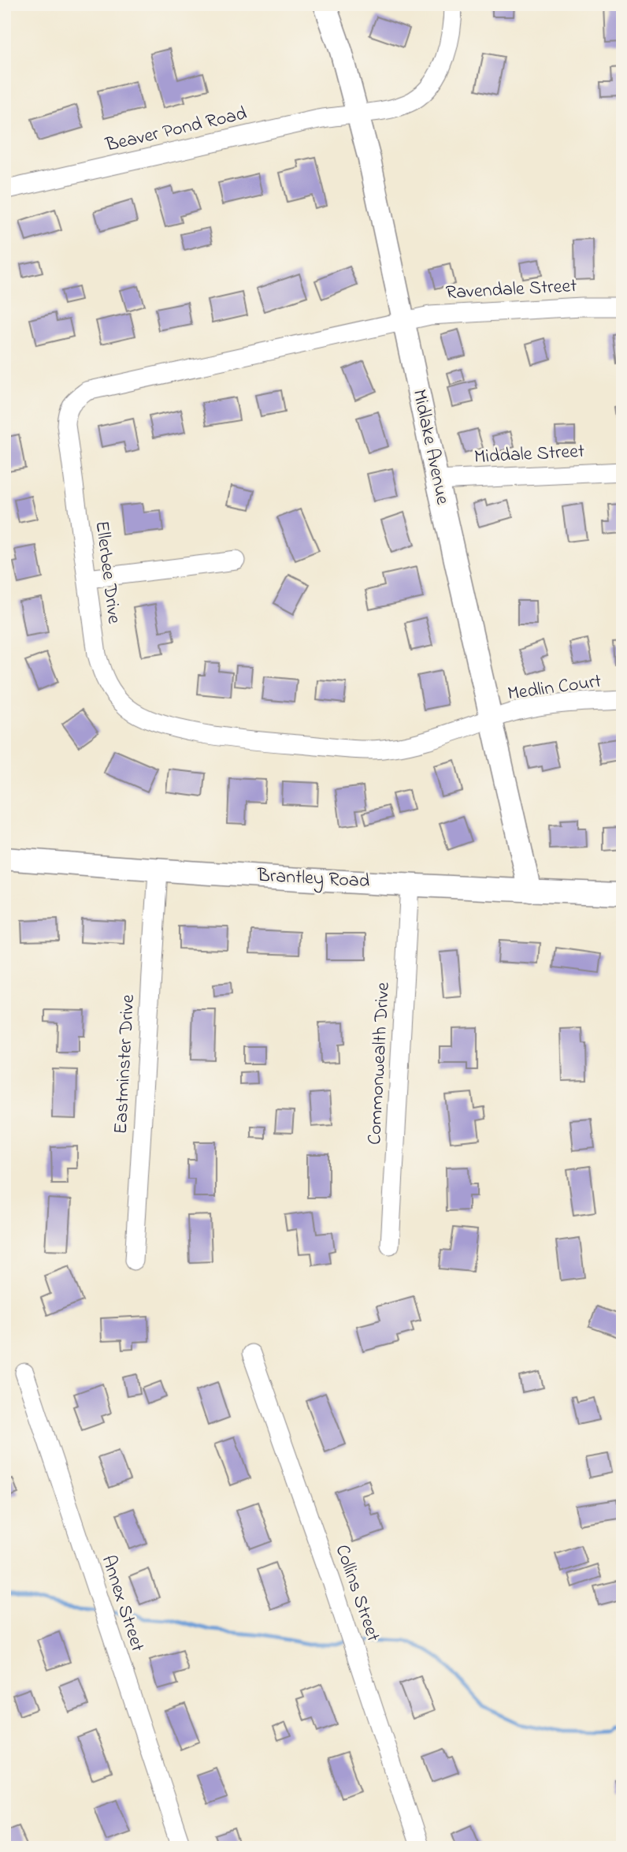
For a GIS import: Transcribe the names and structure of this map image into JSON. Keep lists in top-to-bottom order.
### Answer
{
  "streets": {
    "street": [
      "Beaver Pond Road",
      "Ravendale Street",
      "Midlake Avenue",
      "Middale Street",
      "Ellerbee Drive",
      "Medlin Court",
      "Brantley Road",
      "Commonwealth Drive",
      "Eastminster Drive",
      "Collins Street",
      "Annex Street"
    ]
  },
  "crossings": [
    ["Beaver Pond Road", "Midlake Avenue"],
    ["Ravendale Street", "Midlake Avenue"],
    ["Ravendale Street", "Ellerbee Drive"],
    ["Midlake Avenue", "Middale Street"],
    ["Midlake Avenue", "Ellerbee Drive"],
    ["Midlake Avenue", "Medlin Court"],
    ["Midlake Avenue", "Brantley Road"],
    ["Ellerbee Drive", "Medlin Court"],
    ["Brantley Road", "Commonwealth Drive"],
    ["Brantley Road", "Eastminster Drive"]
  ]
}
